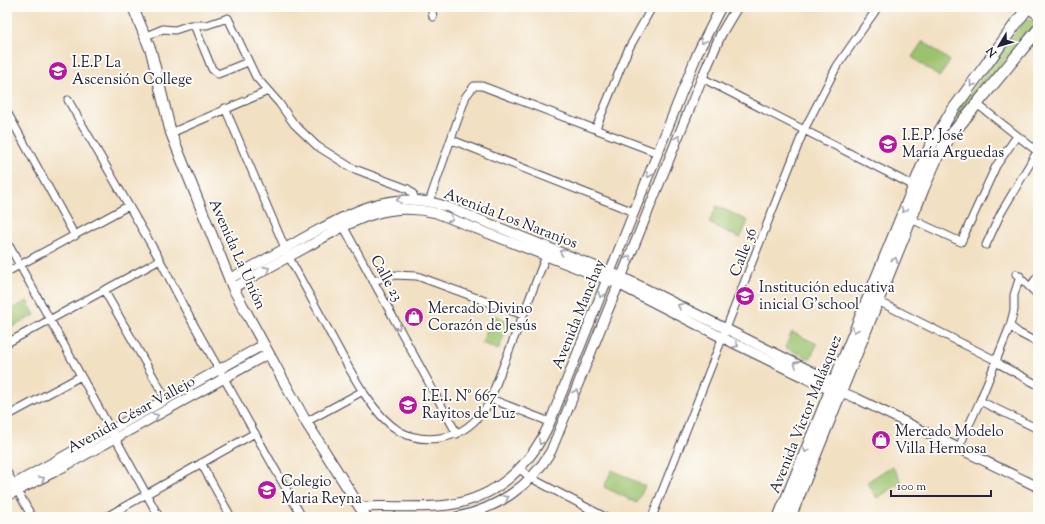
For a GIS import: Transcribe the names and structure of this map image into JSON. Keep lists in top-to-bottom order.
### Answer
{
  "streets": {
    "main road": ["Avenida La Unión", "Avenida Victor Malásquez"],
    "street": [
      "Avenida Los Naranjos",
      "Calle 36",
      "Calle 23",
      "Avenida Manchay",
      "Avenida César Vallejo"
    ]
  },
  "crossings": [
    ["Avenida Los Naranjos", "Calle 36"],
    ["Avenida Los Naranjos", "Avenida La Unión"],
    ["Avenida Los Naranjos", "Calle 23"],
    ["Avenida Los Naranjos", "Avenida Manchay"],
    ["Avenida Los Naranjos", "Avenida Victor Malásquez"],
    ["Avenida La Unión", "Avenida Manchay"],
    ["Avenida La Unión", "Avenida César Vallejo"]
  ],
  "places": {
    "school or university": [
      "I.E.P La Ascensión College",
      "I.E.P. José María Arguedas",
      "Institución educativa inicial G'school",
      "I.E.I. N° 667 Rayitos de Luz",
      "Colegio Maria Reyna"
    ],
    "shop": ["Mercado Divino Corazón de Jesús", "Mercado Modelo Villa Hermosa"]
  },
  "scale_bar": "100 m",
  "north": "bottom left"
}
